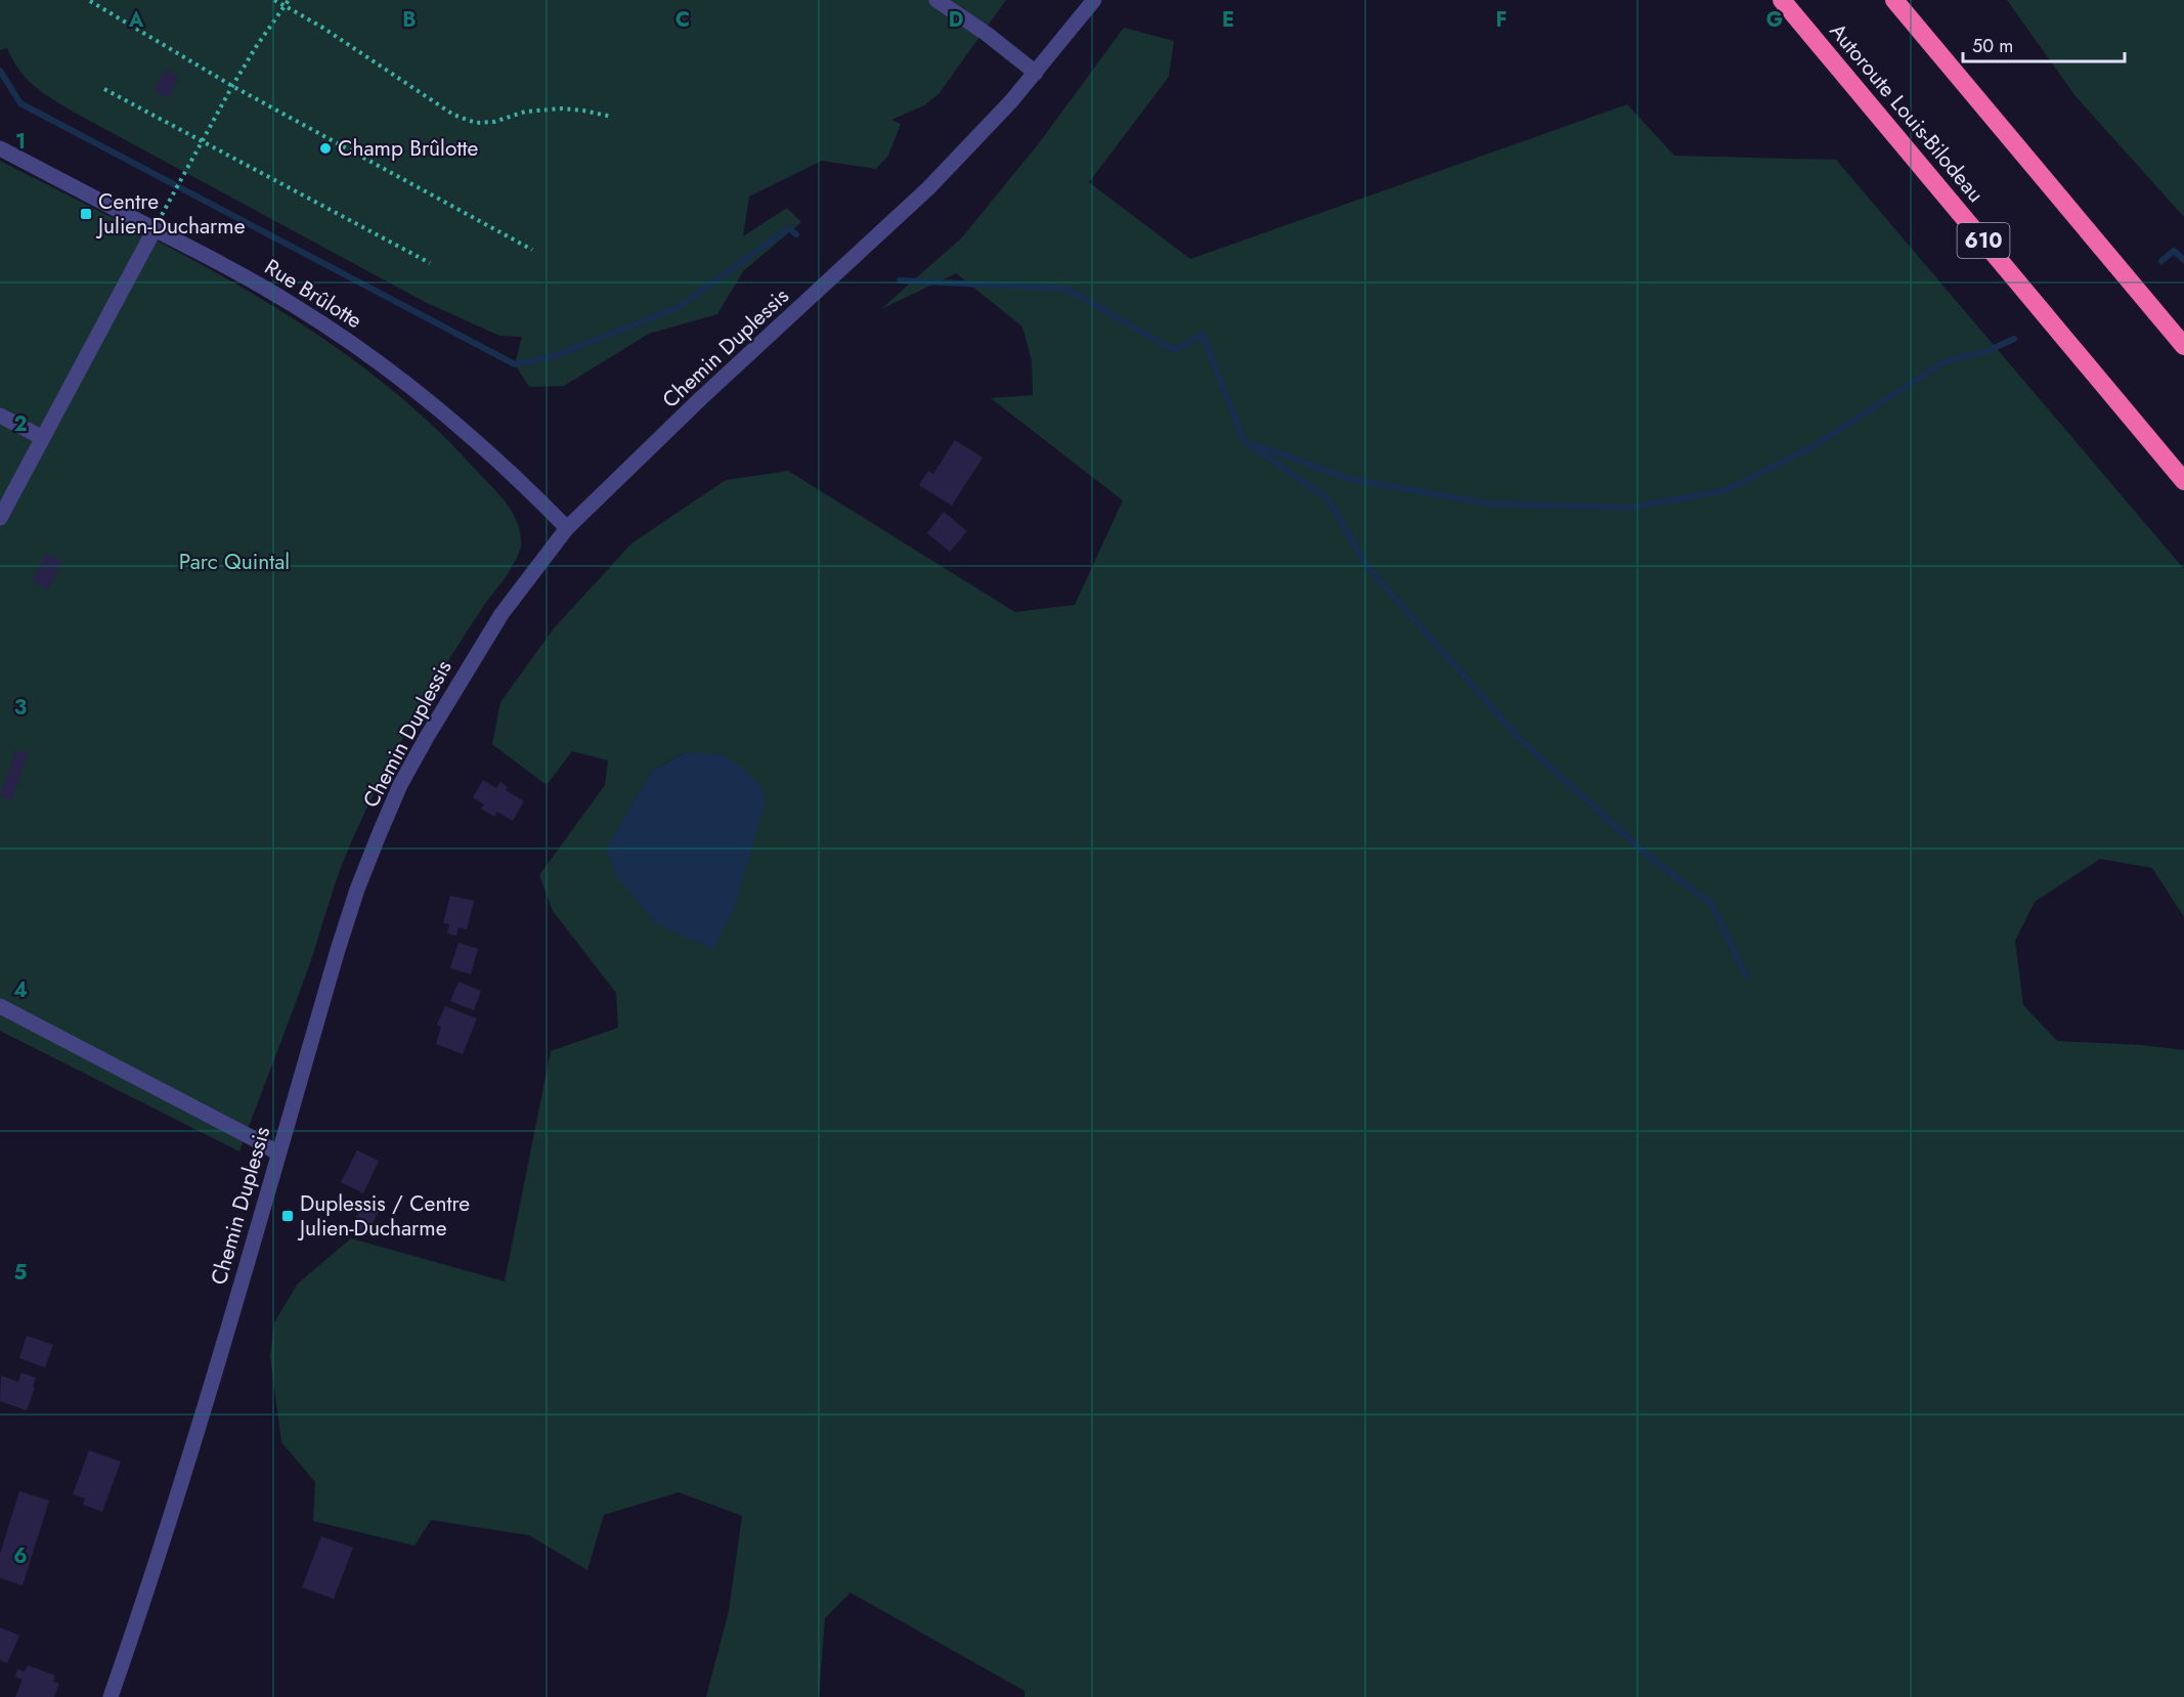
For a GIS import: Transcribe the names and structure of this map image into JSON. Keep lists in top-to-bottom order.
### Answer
{
  "streets": {
    "highway": ["Autoroute Louis-Bilodeau", "610"],
    "street": ["Rue Brûlotte", "Chemin Duplessis"]
  },
  "crossings": [
    ["Rue Brûlotte", "Chemin Duplessis"]
  ],
  "parks": ["Parc Quintal"],
  "places": {
    "other": ["Champ Brûlotte"],
    "transit": ["Centre Julien-Ducharme", "Duplessis / Centre Julien-Ducharme"]
  },
  "scale_bar": "50 m",
  "grid": {
    "columns": [
      "A",
      "B",
      "C",
      "D",
      "E",
      "F",
      "G"
    ],
    "rows": [
      "1",
      "2",
      "3",
      "4",
      "5",
      "6"
    ]
  }
}
